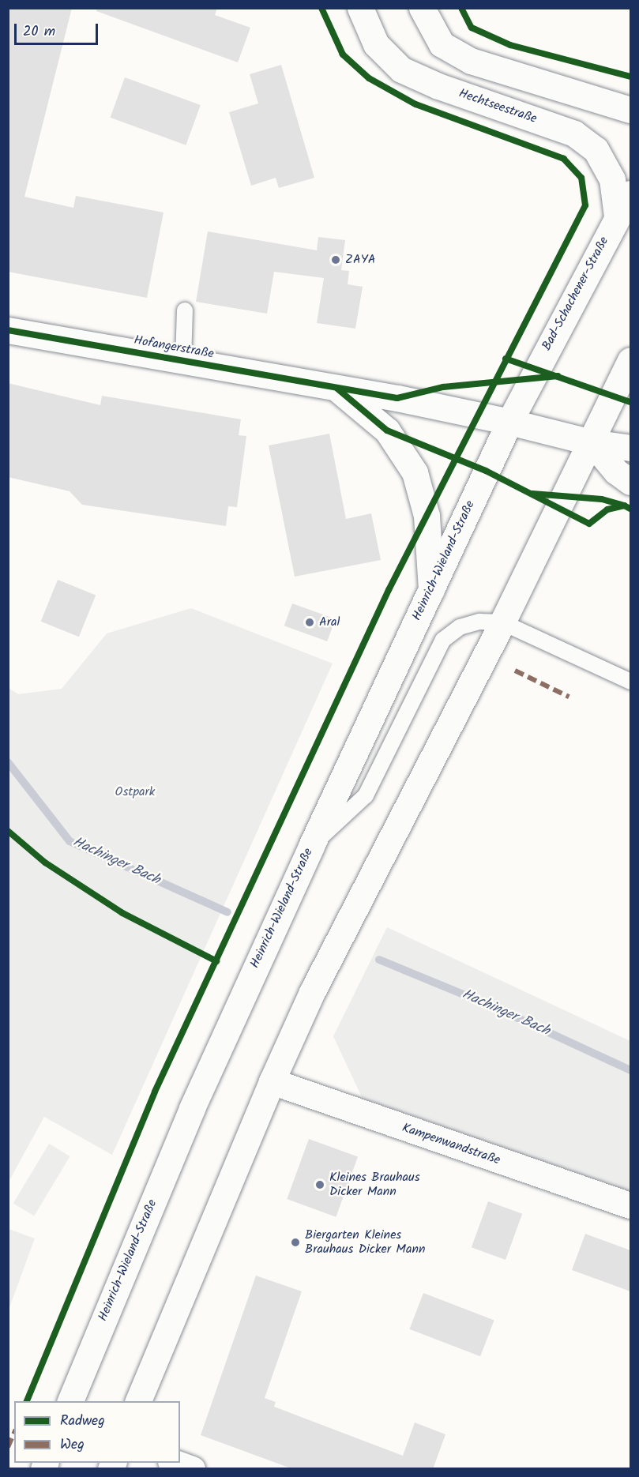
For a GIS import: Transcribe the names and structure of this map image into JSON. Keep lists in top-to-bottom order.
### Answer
{
  "streets": {
    "main road": [
      "Hechtseestraße",
      "Bad-Schachener-Straße",
      "Hofangerstraße",
      "Heinrich-Wieland-Straße",
      "Kampenwandstraße"
    ]
  },
  "crossings": [
    ["Hechtseestraße", "Bad-Schachener-Straße"],
    ["Bad-Schachener-Straße", "Hofangerstraße"],
    ["Bad-Schachener-Straße", "Heinrich-Wieland-Straße"],
    ["Hofangerstraße", "Heinrich-Wieland-Straße"]
  ],
  "water": ["Hachinger Bach"],
  "parks": ["Ostpark"],
  "places": [
    "ZAYA",
    "Aral",
    "Kleines Brauhaus Dicker Mann",
    "Biergarten Kleines Brauhaus Dicker Mann"
  ],
  "legend": ["Radweg", "Weg"],
  "scale_bar": "20 m"
}
